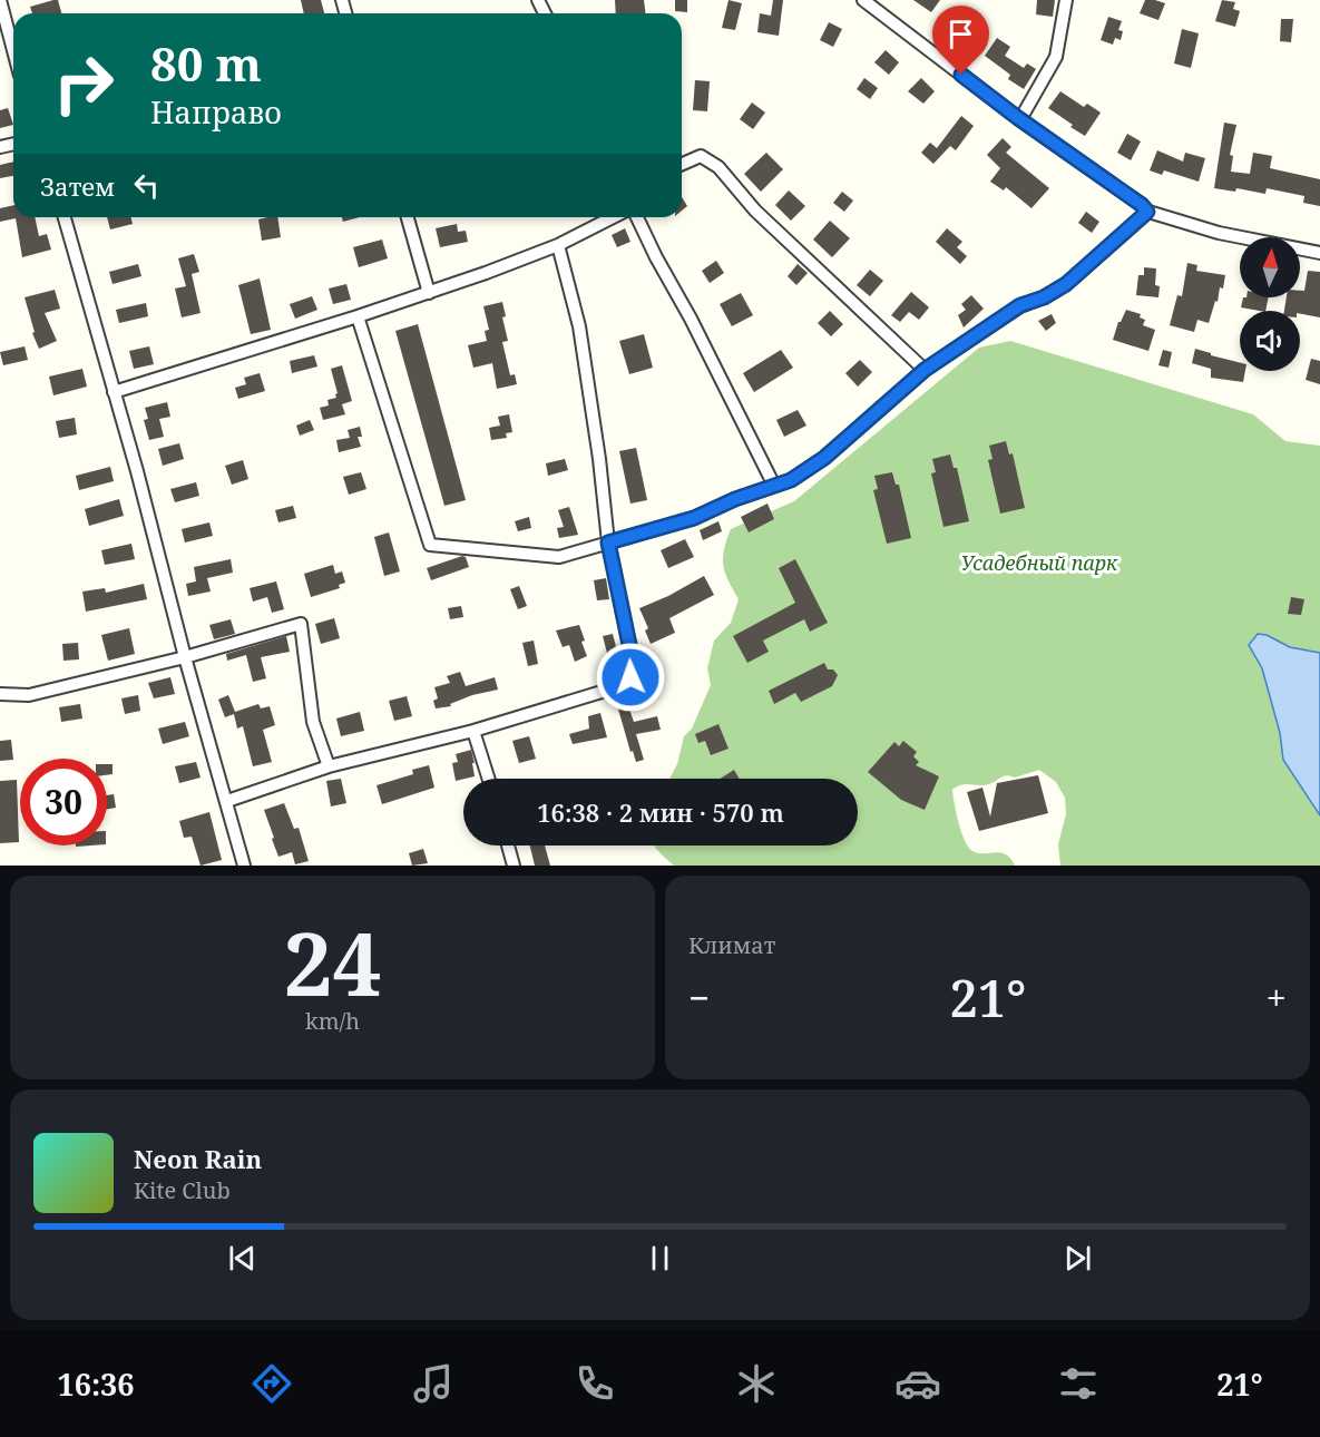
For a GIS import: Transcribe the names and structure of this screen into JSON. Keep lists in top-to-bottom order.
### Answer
{
  "parks": ["Усадебный парк"],
  "north": "top",
  "page": {
    "turn": ["80 m", "Направо"],
    "then": "Затем",
    "limit": "30",
    "trip": "16:38 · 2 мин · 570 m",
    "tile": [
      ["24", "km/h"],
      "Климат"
    ],
    "heat": ["−", "21°", "+"],
    "song": ["Neon Rain", "Kite Club"],
    "tabs": ["16:36", "21°"]
  }
}
